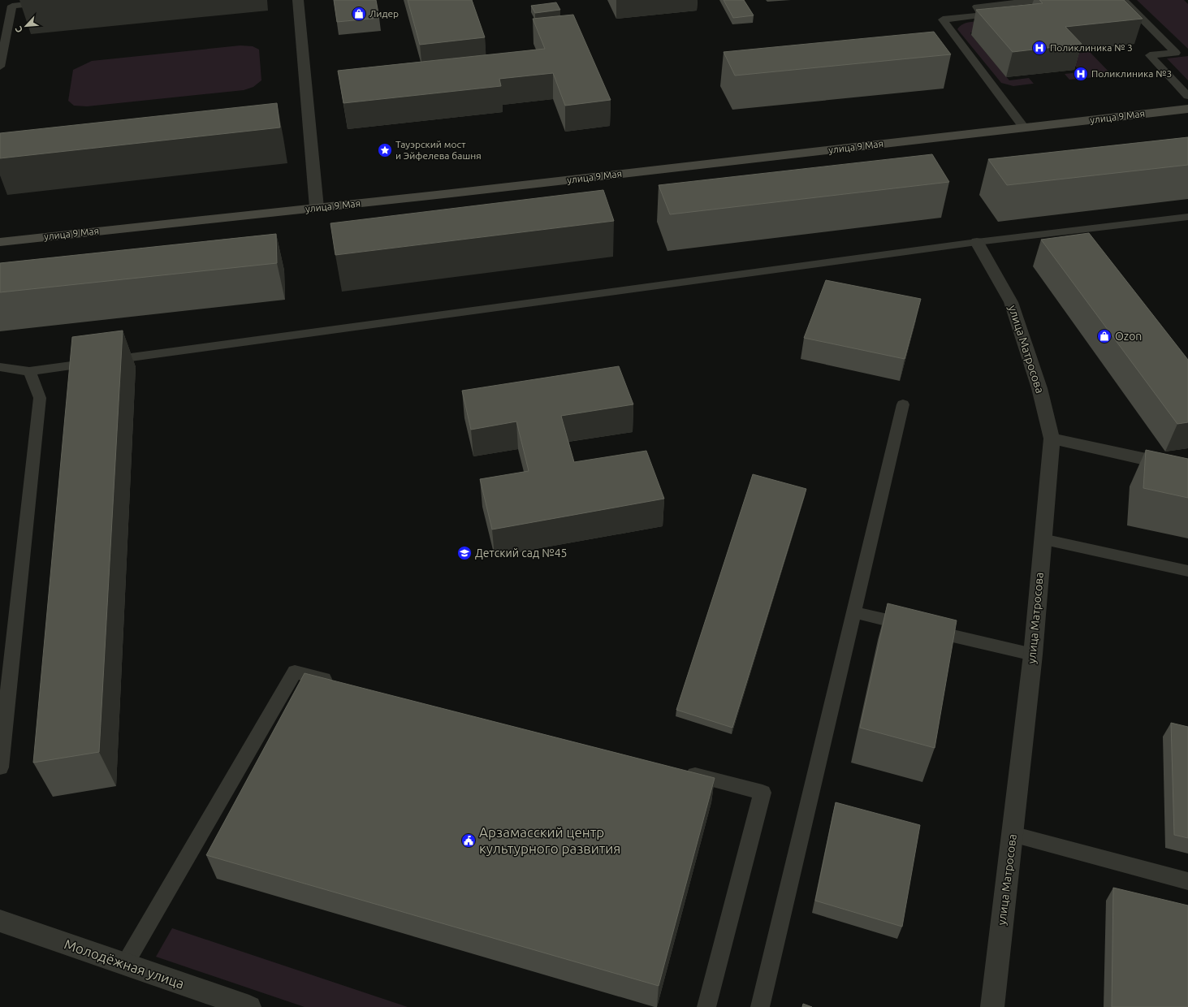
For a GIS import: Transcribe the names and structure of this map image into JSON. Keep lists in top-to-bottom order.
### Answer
{
  "streets": {
    "main road": ["улица 9 Мая"],
    "street": ["улица Матросова", "Молодёжная улица"]
  },
  "places": {
    "shop": ["Лидер", "Ozon"],
    "hospital": ["Поликлиника № 3", "Поликлиника №3"],
    "place": ["Тауэрский мост и Эйфелева башня"],
    "school or university": ["Детский сад №45"],
    "public building": ["Арзамасский центр культурного развития"]
  },
  "north": "bottom left"
}
